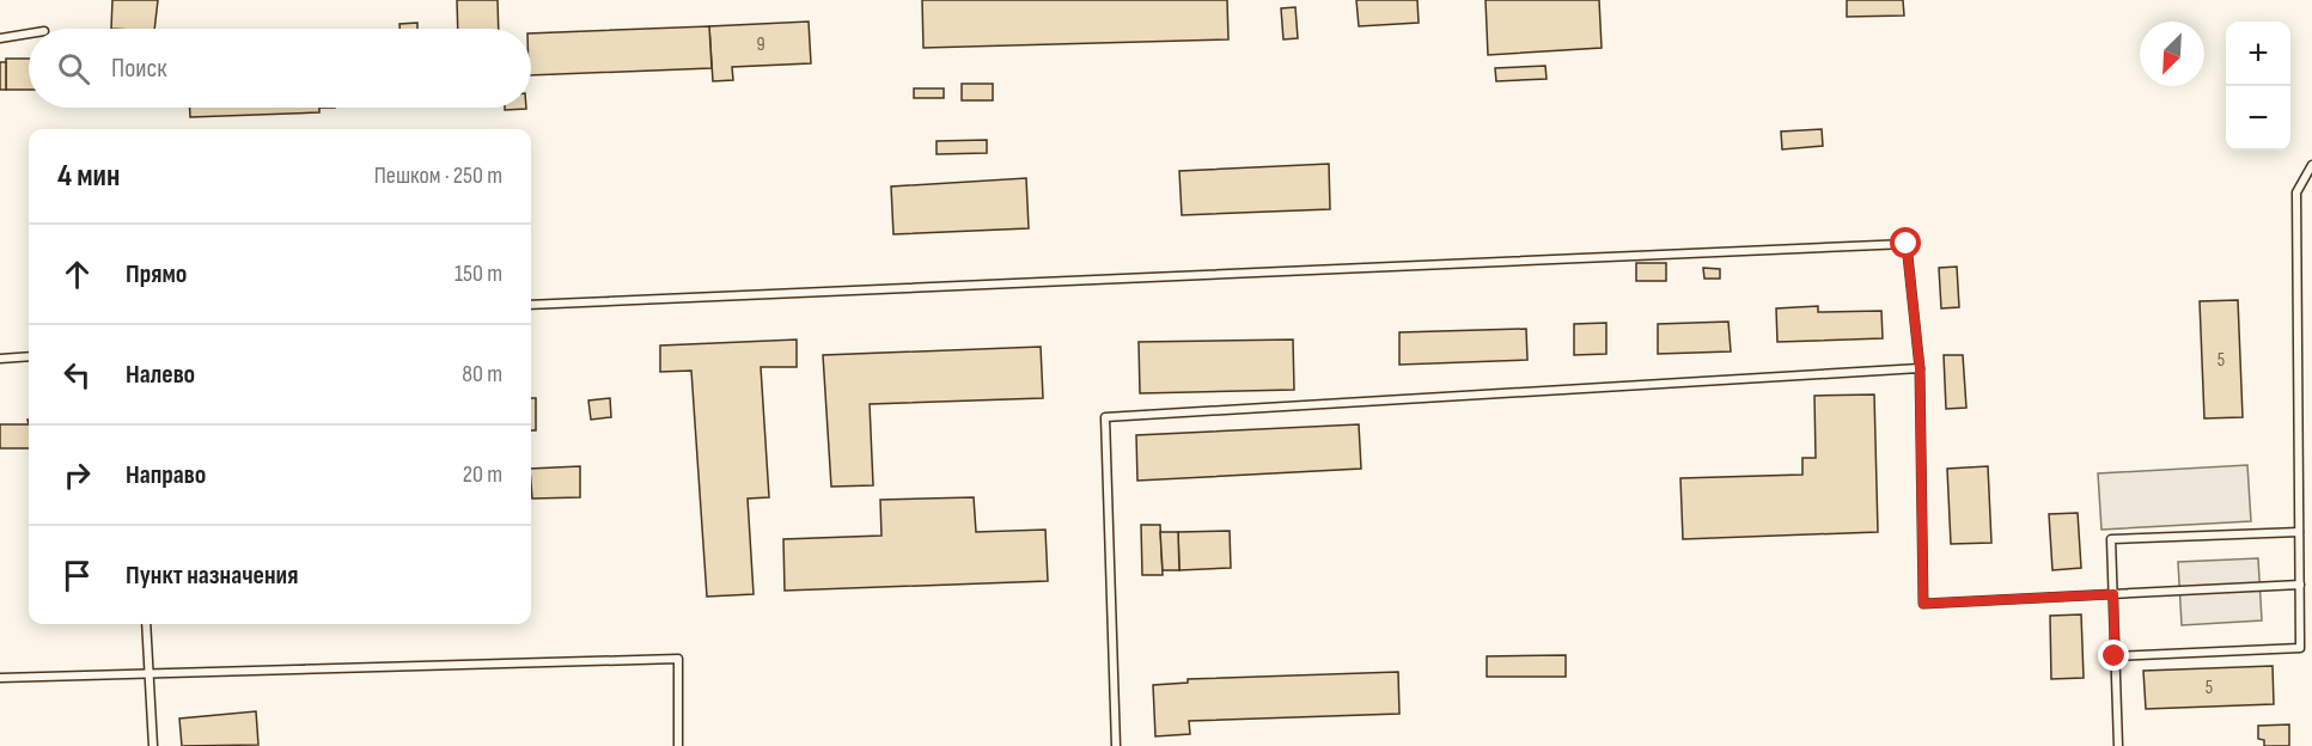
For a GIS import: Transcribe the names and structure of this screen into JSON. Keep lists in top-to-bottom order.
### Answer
{
  "house_numbers": ["9", "5", "5"],
  "north": "bottom left",
  "page": {
    "map_buttons": ["+", "−"],
    "search": "Поиск",
    "heading": ["4 мин", "Пешком · 250 m"],
    "list": [
      ["Прямо", "150 m"],
      ["Налево", "80 m"],
      ["Направо", "20 m"],
      "Пункт назначения"
    ]
  }
}
